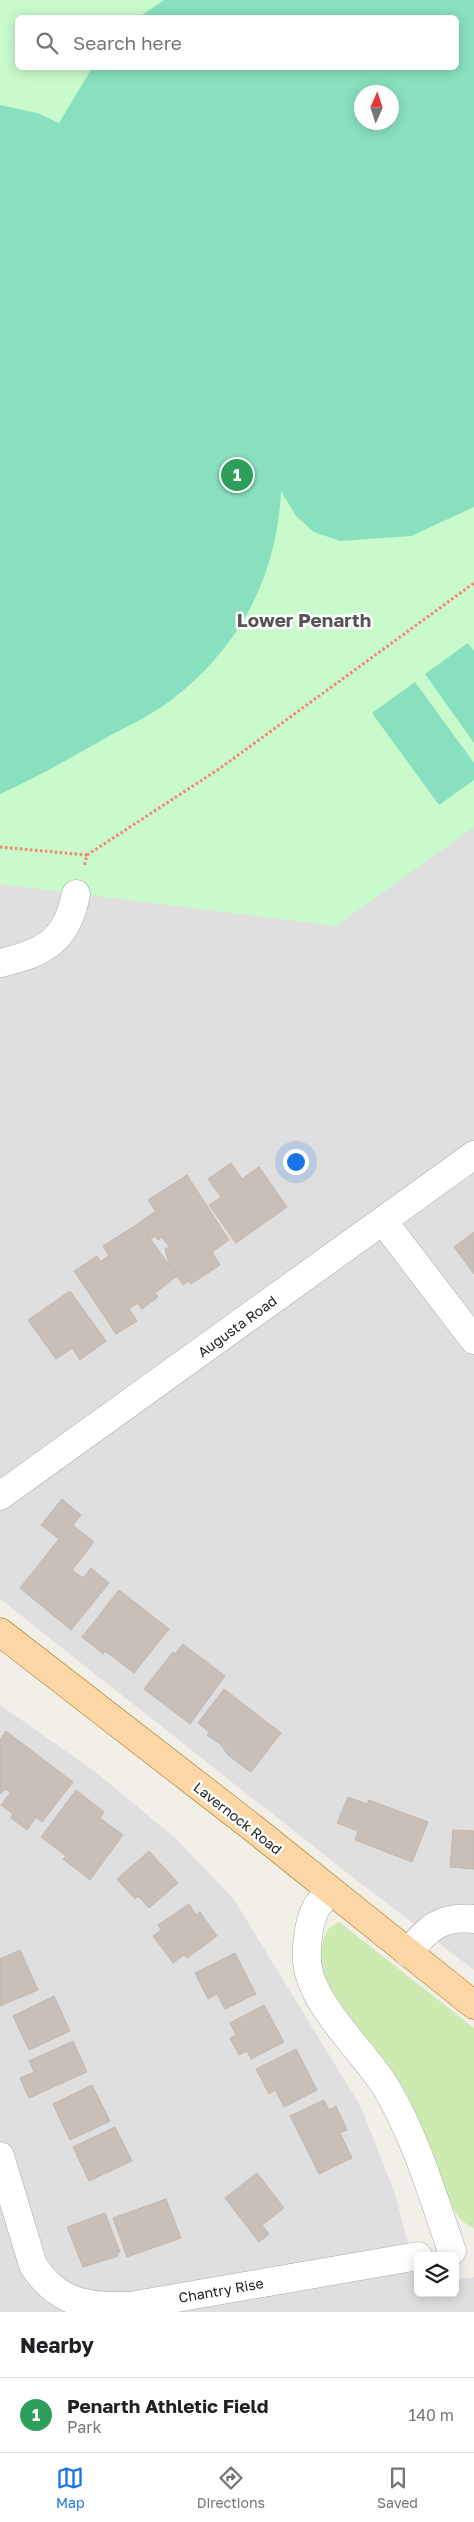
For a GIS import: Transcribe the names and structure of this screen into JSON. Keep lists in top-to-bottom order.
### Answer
{
  "streets": {
    "main road": ["Lavernock Road"],
    "street": ["Augusta Road", "Chantry Rise"]
  },
  "districts": ["Lower Penarth"],
  "north": "top",
  "page": {
    "search": "Search here",
    "pins": "1",
    "heading": "Nearby",
    "list": [
      {
        "mark": "1",
        "name": "Penarth Athletic Field",
        "note": "Park",
        "value": "140 m"
      }
    ],
    "nav": ["Map", "Directions", "Saved"]
  }
}
